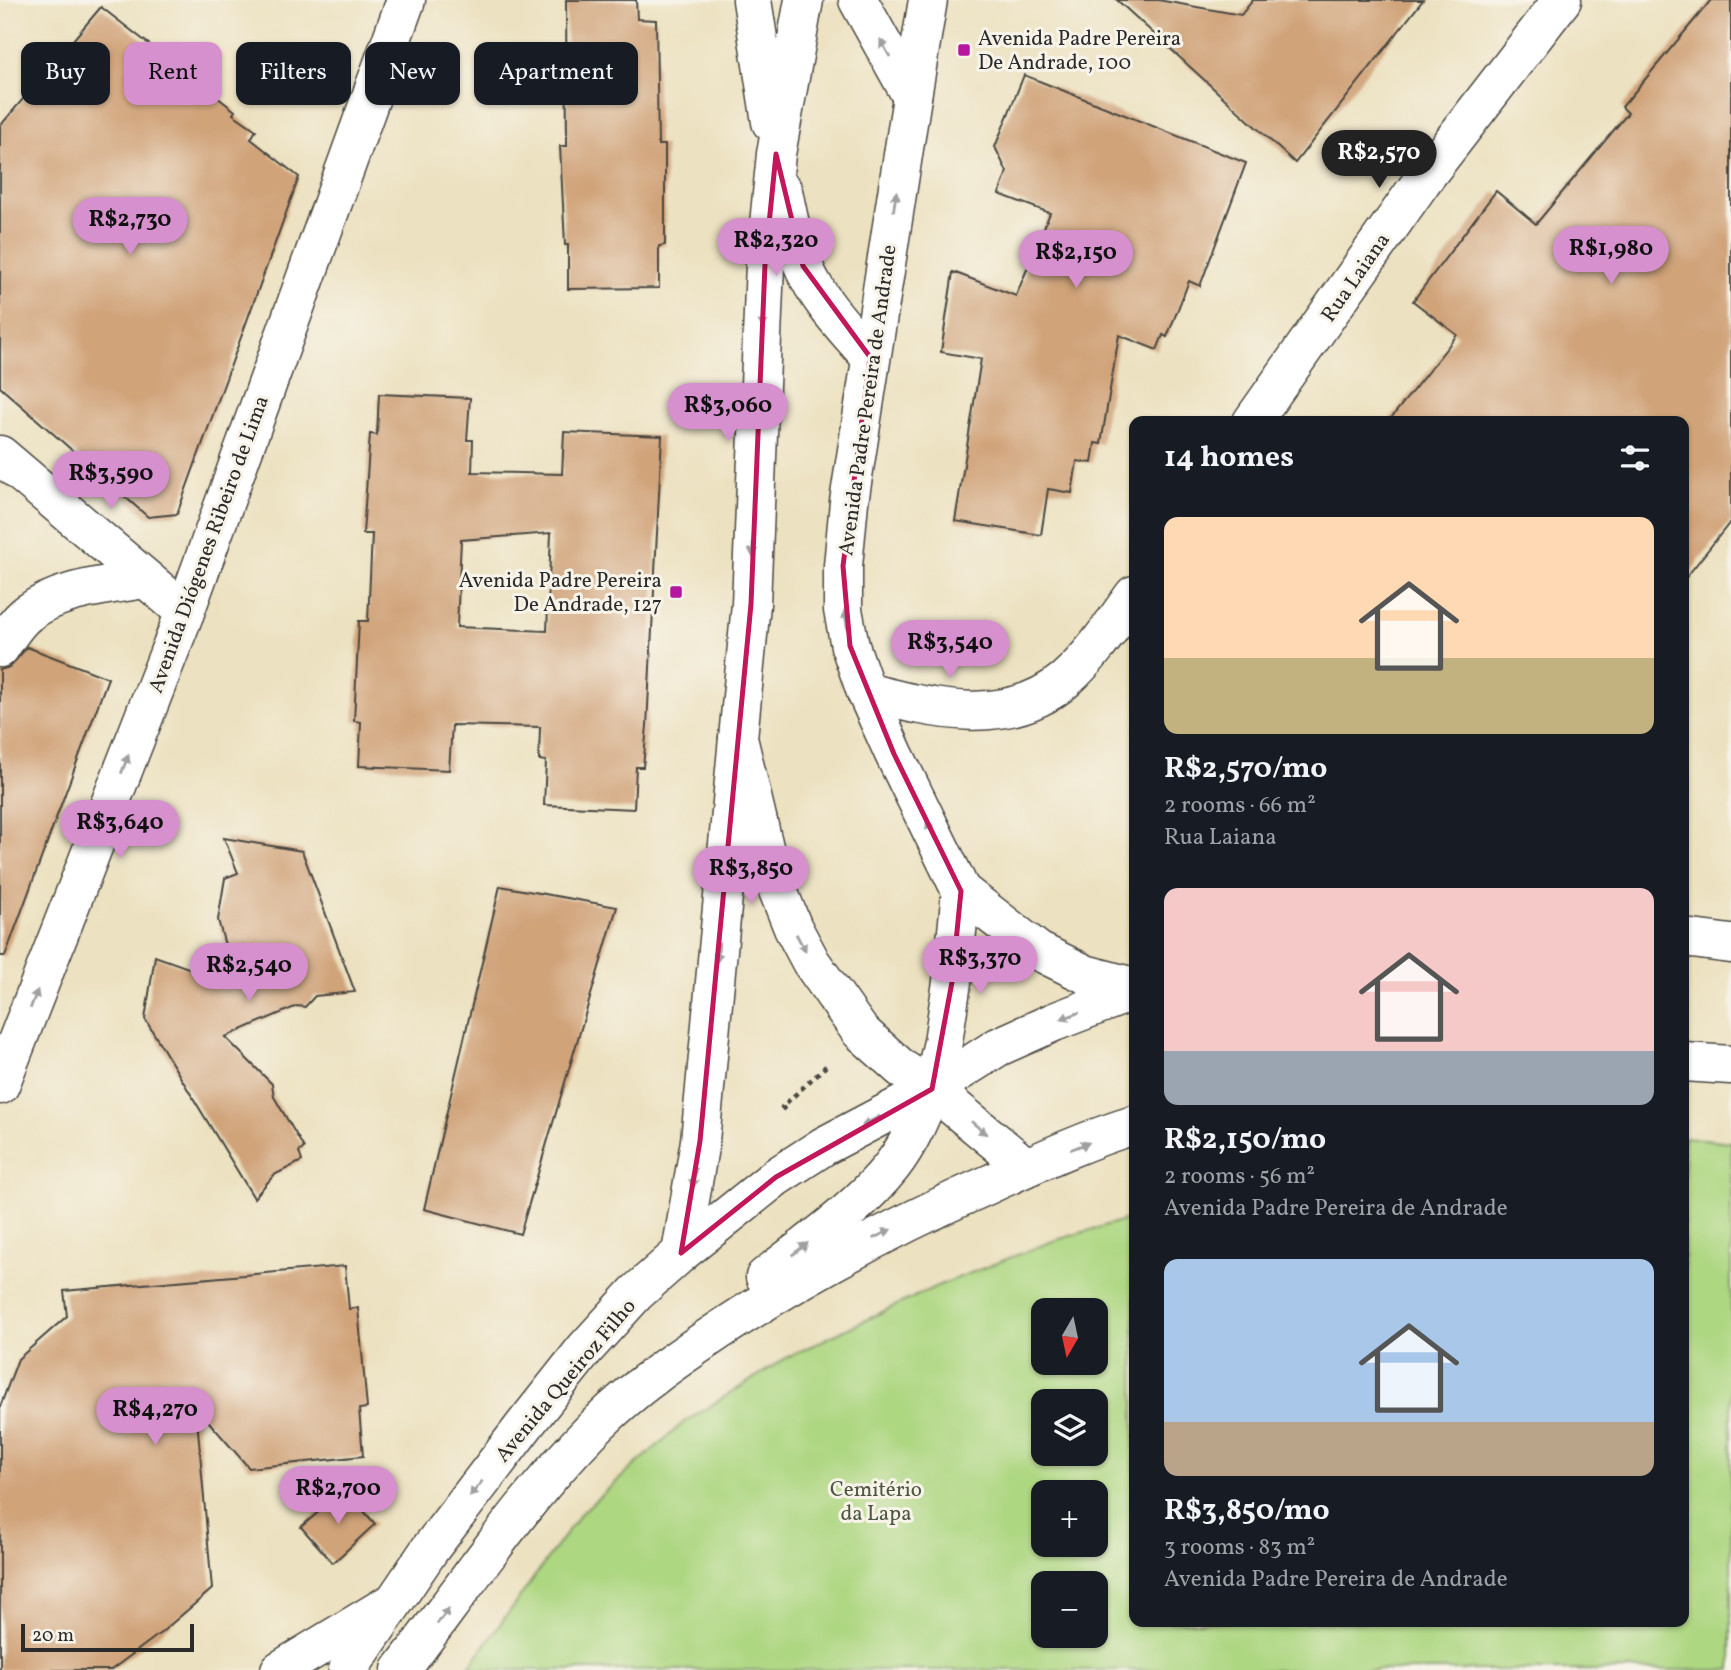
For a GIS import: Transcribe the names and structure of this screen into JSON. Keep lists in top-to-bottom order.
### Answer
{
  "streets": {
    "main road": [
      "Rua Laiana",
      "Avenida Padre Pereira de Andrade",
      "Avenida Diógenes Ribeiro de Lima",
      "Avenida Queiroz Filho"
    ]
  },
  "one_way": ["Avenida Diógenes Ribeiro de Lima"],
  "parks": ["Cemitério da Lapa"],
  "places": {
    "transit": ["Avenida Padre Pereira De Andrade, 100", "Avenida Padre Pereira De Andrade, 127"]
  },
  "scale_bar": "20 m",
  "north": "bottom",
  "page": {
    "chip": [
      "Buy",
      "Rent",
      "Filters",
      "New",
      "Apartment"
    ],
    "price": [
      "R$2,570",
      "R$2,730",
      "R$2,320",
      "R$1,980",
      "R$2,150",
      "R$3,060",
      "R$3,590",
      "R$3,540",
      "R$3,640",
      "R$3,850",
      "R$3,370",
      "R$2,540",
      "R$4,270",
      "R$2,700"
    ],
    "heading": "14 homes",
    "list": [
      {
        "name": "R$2,570/mo",
        "note": "2 rooms · 66 m² · Rua Laiana"
      },
      {
        "name": "R$2,150/mo",
        "note": "2 rooms · 56 m² · Avenida Padre Pereira de Andrade"
      },
      {
        "name": "R$3,850/mo",
        "note": "3 rooms · 83 m² · Avenida Padre Pereira de Andrade"
      }
    ],
    "map_buttons": ["+", "−"],
    "scale": "20 m"
  }
}
